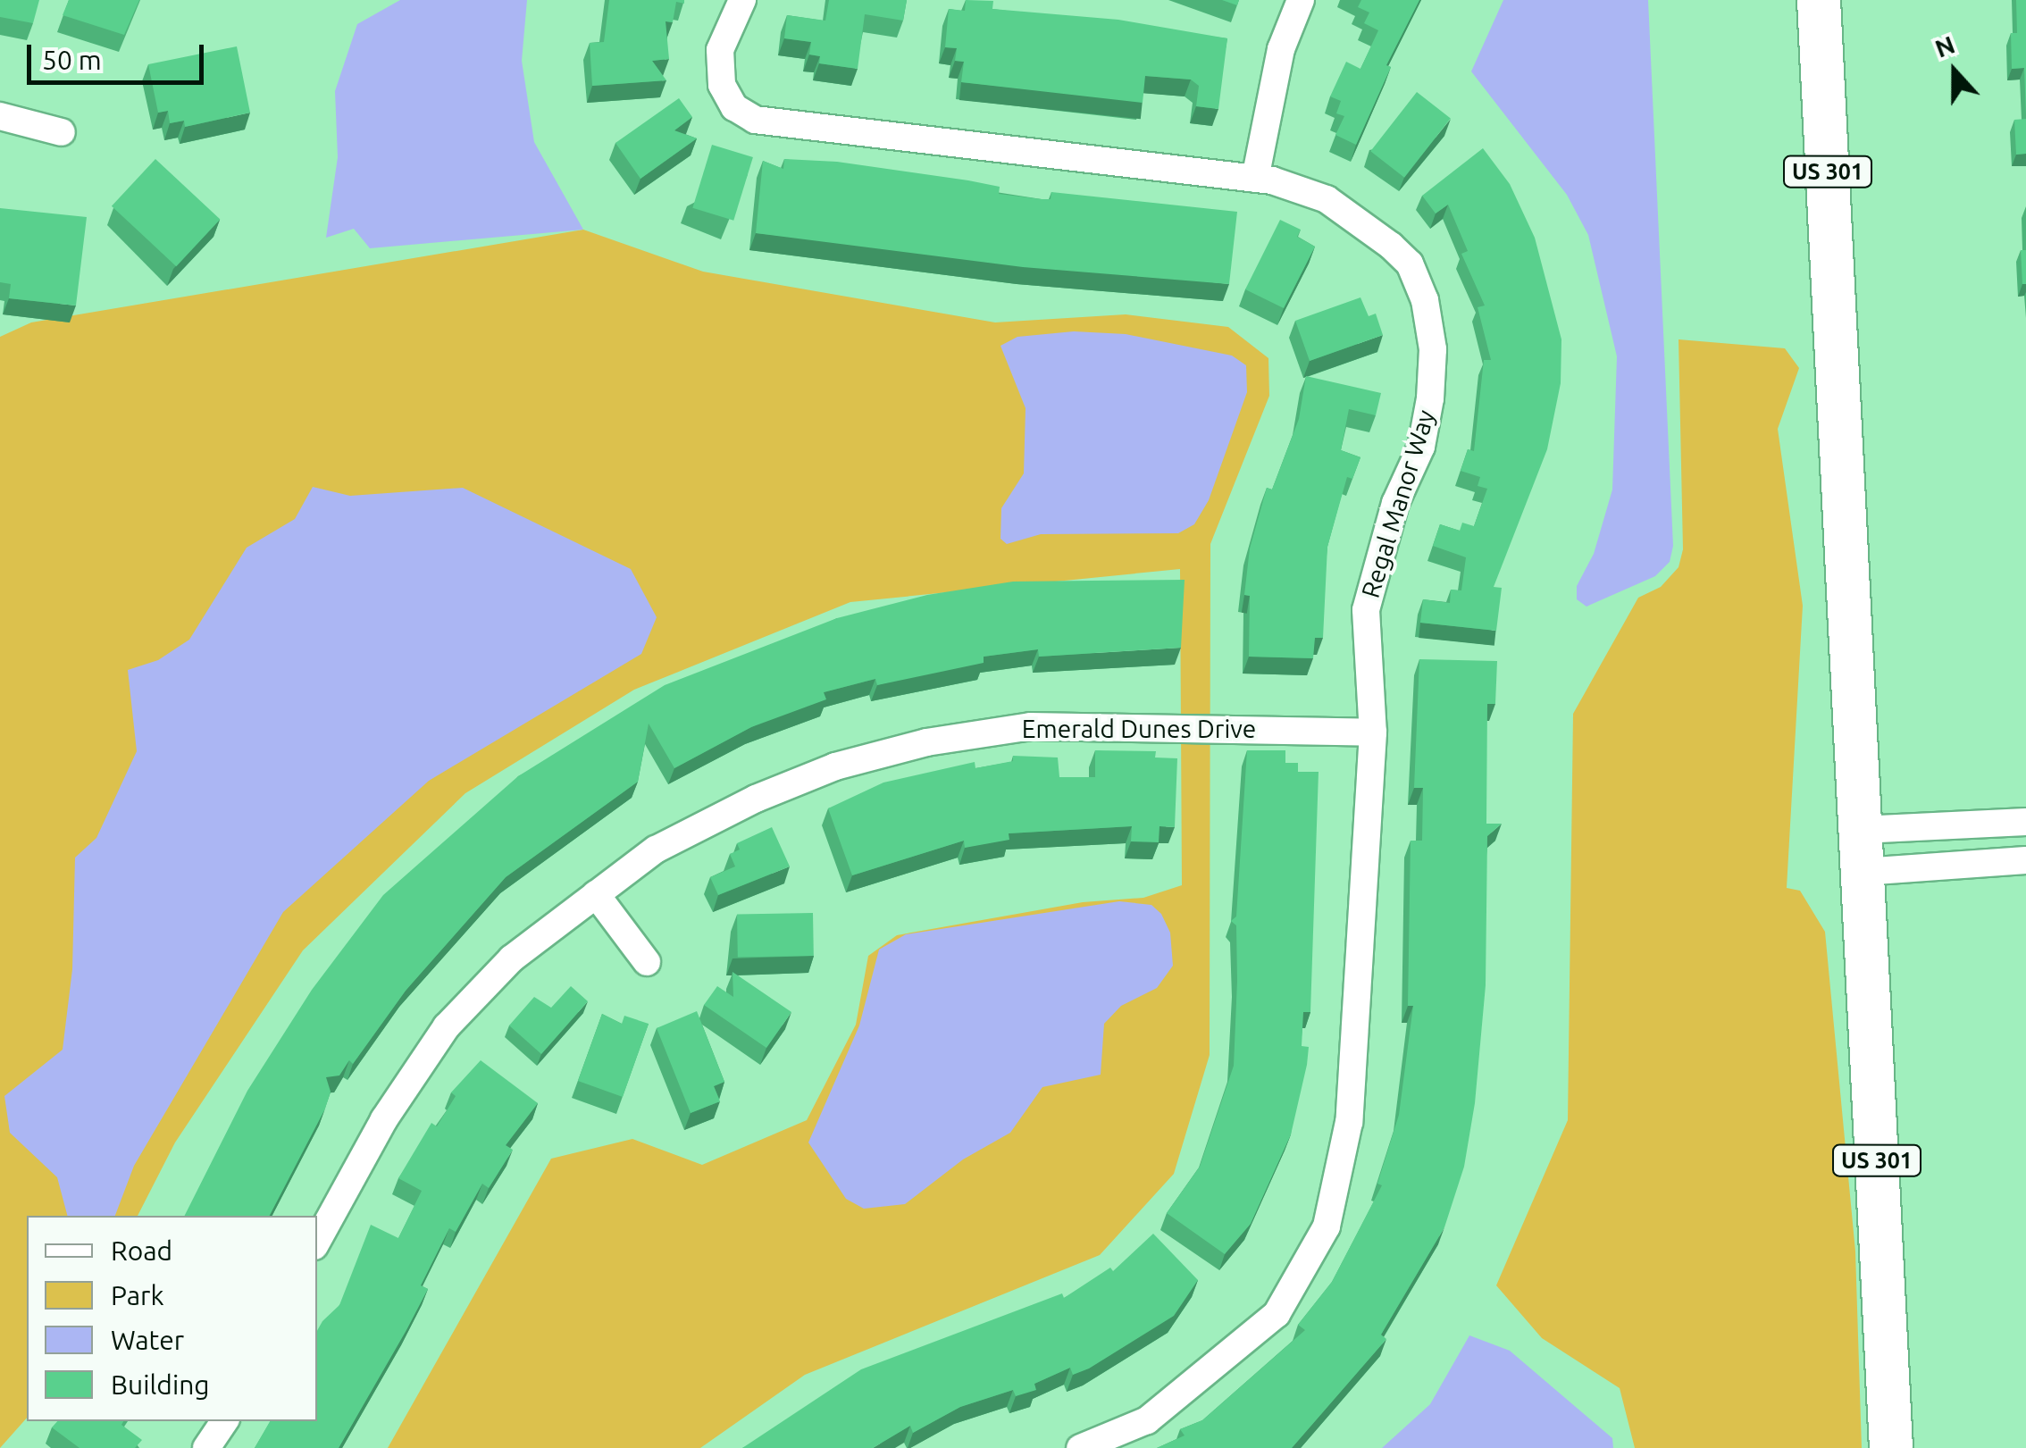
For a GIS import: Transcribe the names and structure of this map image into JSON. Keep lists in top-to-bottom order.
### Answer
{
  "streets": {
    "main road": ["US 301"],
    "street": ["Regal Manor Way", "Emerald Dunes Drive"]
  },
  "crossings": [
    ["Regal Manor Way", "Emerald Dunes Drive"]
  ],
  "legend": [
    "Road",
    "Park",
    "Water",
    "Building"
  ],
  "scale_bar": "50 m",
  "north": "top"
}
